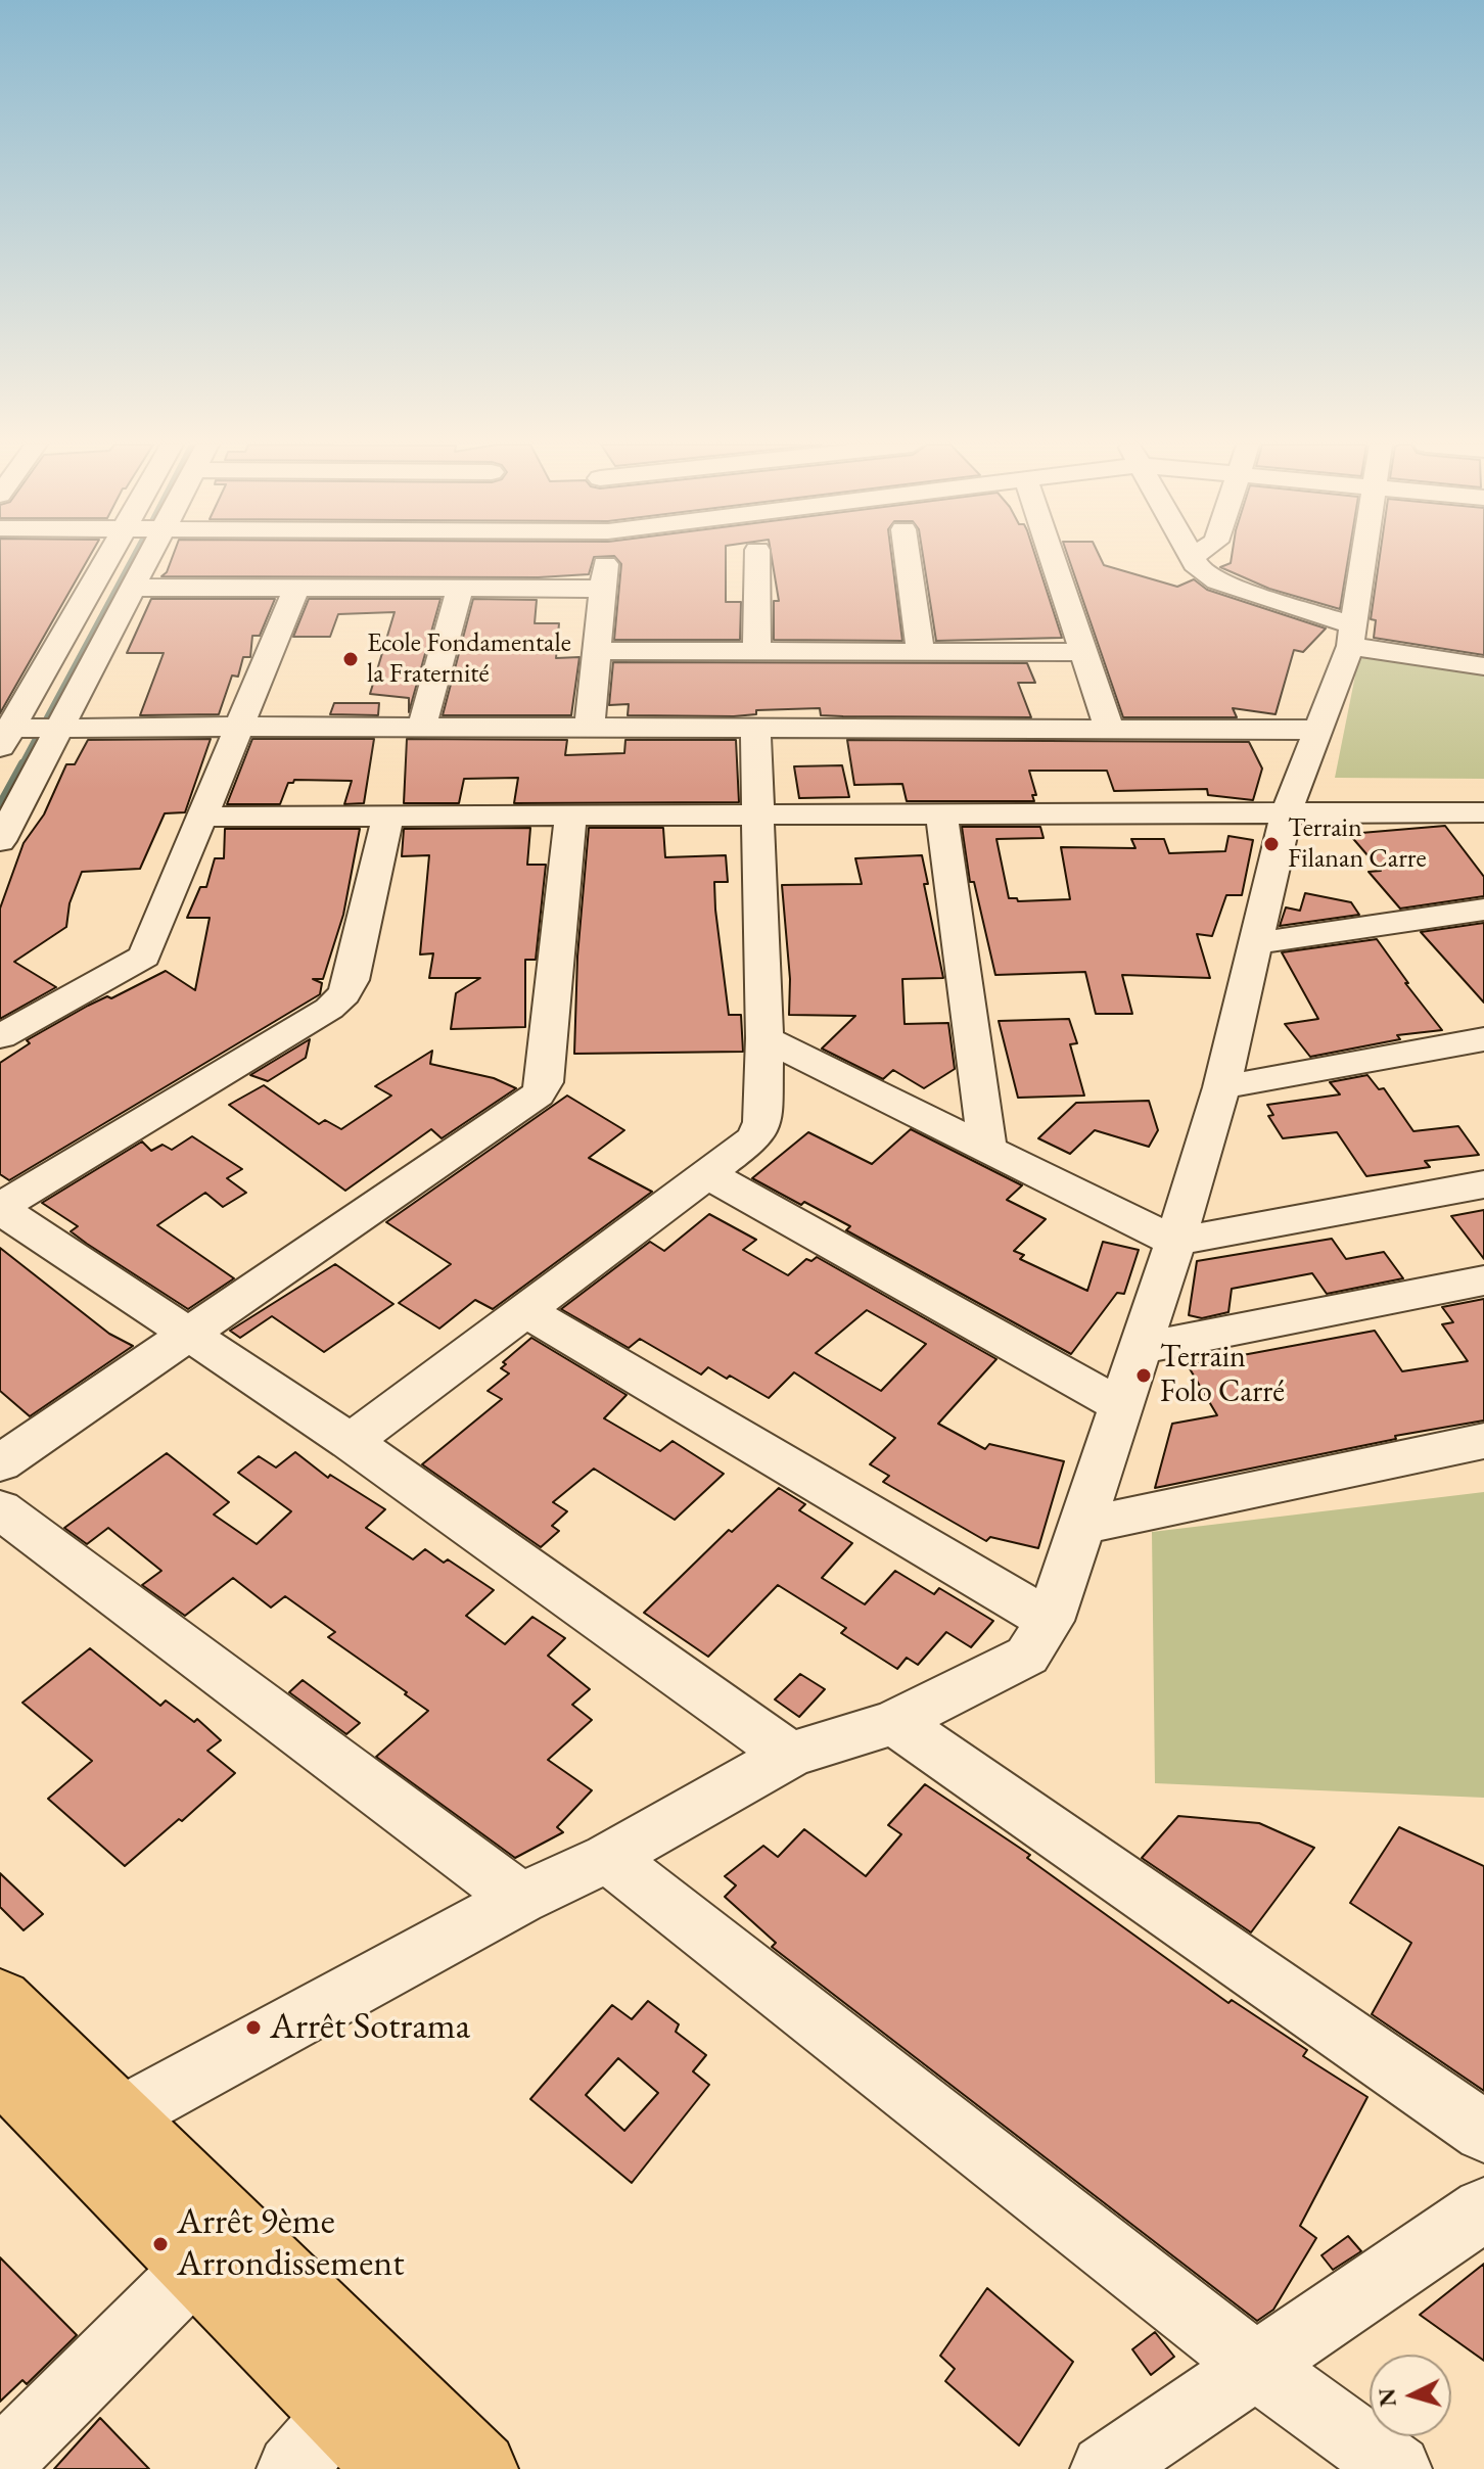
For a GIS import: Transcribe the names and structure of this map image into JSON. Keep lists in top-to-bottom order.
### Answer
{
  "places": [
    "Ecole Fondamentale la Fraternité",
    "Terrain Filanan Carre",
    "Terrain Folo Carré",
    "Arrêt Sotrama",
    "Arrêt 9ème Arrondissement"
  ],
  "north": "left"
}
